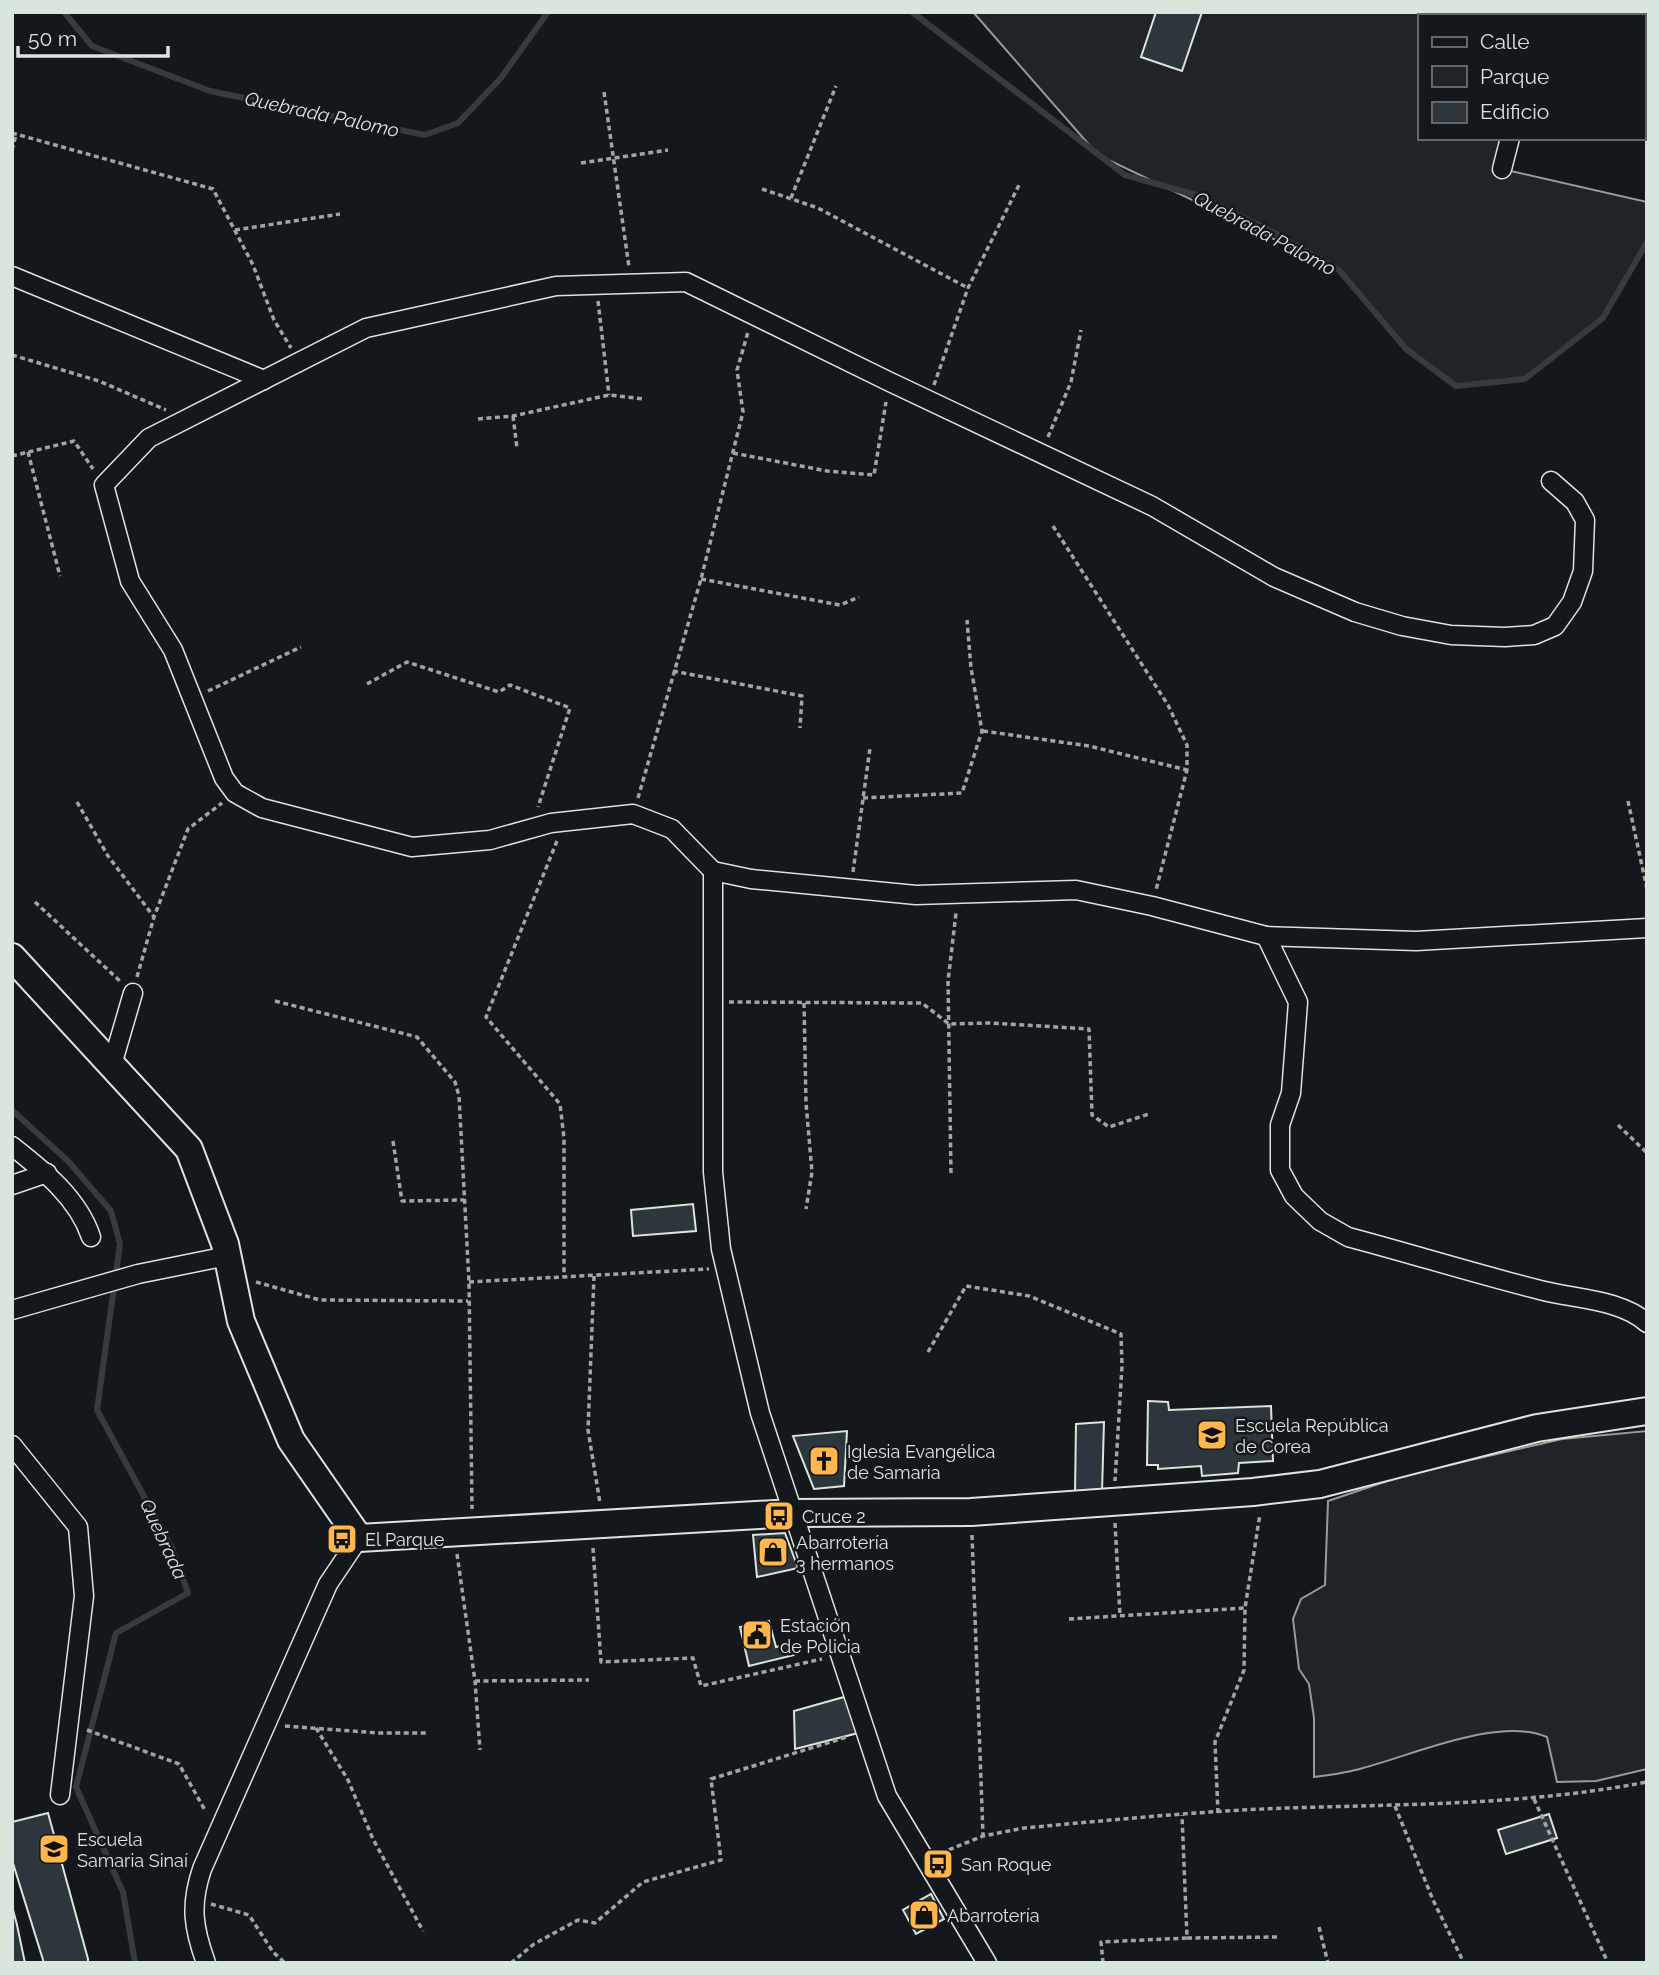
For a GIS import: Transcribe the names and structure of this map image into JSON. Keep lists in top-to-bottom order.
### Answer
{
  "water": ["Quebrada Palomo", "Quebrada"],
  "places": {
    "school or university": ["Escuela República de Corea", "Escuela Samaria Sinaí"],
    "church": ["Iglesia Evangélica de Samaria"],
    "bus stop": ["Cruce 2", "El Parque", "San Roque"],
    "shop": ["Abarrotería 3 hermanos", "Abarrotería"],
    "public building": ["Estación de Policia"]
  },
  "legend": ["Calle", "Parque", "Edificio"],
  "scale_bar": "50 m"
}
